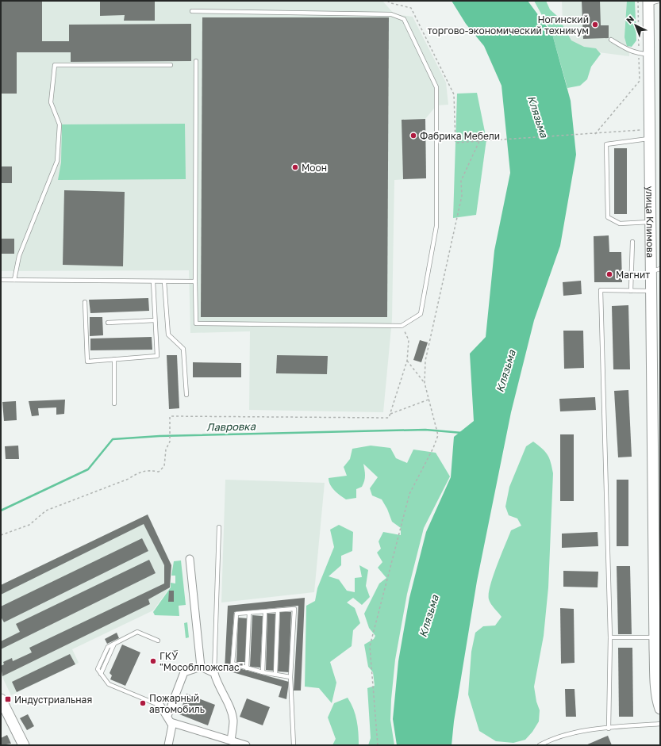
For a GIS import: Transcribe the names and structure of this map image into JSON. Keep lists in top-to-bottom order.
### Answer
{
  "streets": {
    "main road": ["улица Климова"]
  },
  "water": ["Клязьма", "Лавровка"],
  "places": {
    "other": [
      "Ногинский торгово-экономический техникум",
      "Фабрика Мебели",
      "Моон",
      "Магнит",
      "ГКУ \"Мособлпожспас\"",
      "Пожарный автомобиль"
    ],
    "transit": ["Индустриальная"]
  },
  "north": "top left"
}
